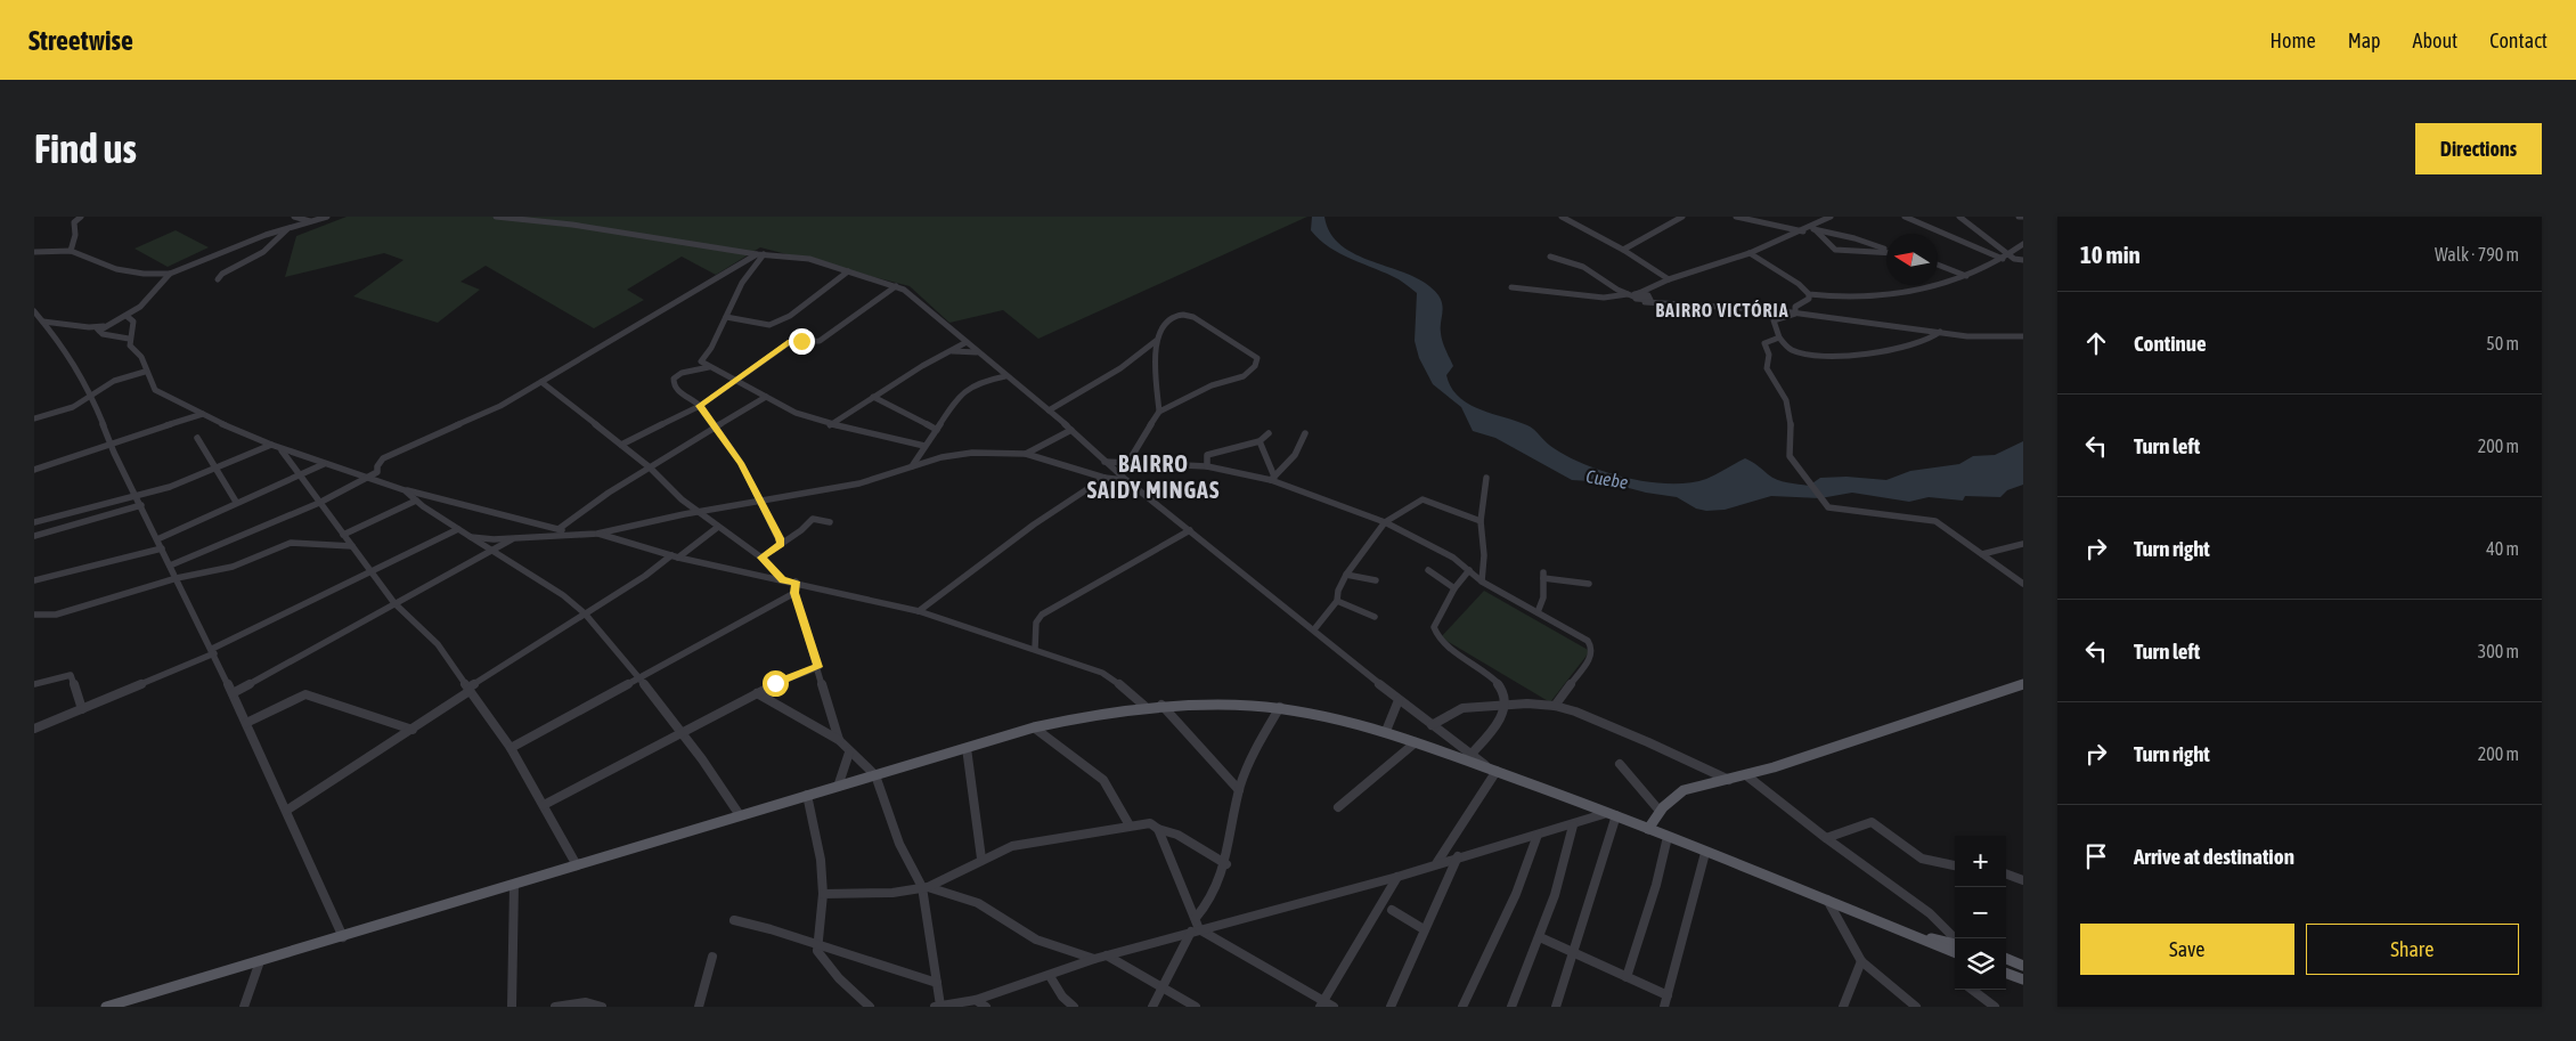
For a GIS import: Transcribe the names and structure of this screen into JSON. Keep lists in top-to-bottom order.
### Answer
{
  "districts": ["BAIRRO VICTÓRIA", "BAIRRO SAIDY MINGAS"],
  "water": ["Cuebe"],
  "north": "left",
  "page": {
    "header": "Streetwise",
    "nav": [
      "Home",
      "Map",
      "About",
      "Contact"
    ],
    "buttons": [
      "Directions",
      ["Save", "Share"]
    ],
    "title": "Find us",
    "heading": ["10 min", "Walk · 790 m"],
    "list": [
      ["Continue", "50 m"],
      ["Turn left", "200 m"],
      ["Turn right", "40 m"],
      ["Turn left", "300 m"],
      ["Turn right", "200 m"],
      "Arrive at destination"
    ],
    "map_buttons": ["+", "−"]
  }
}
